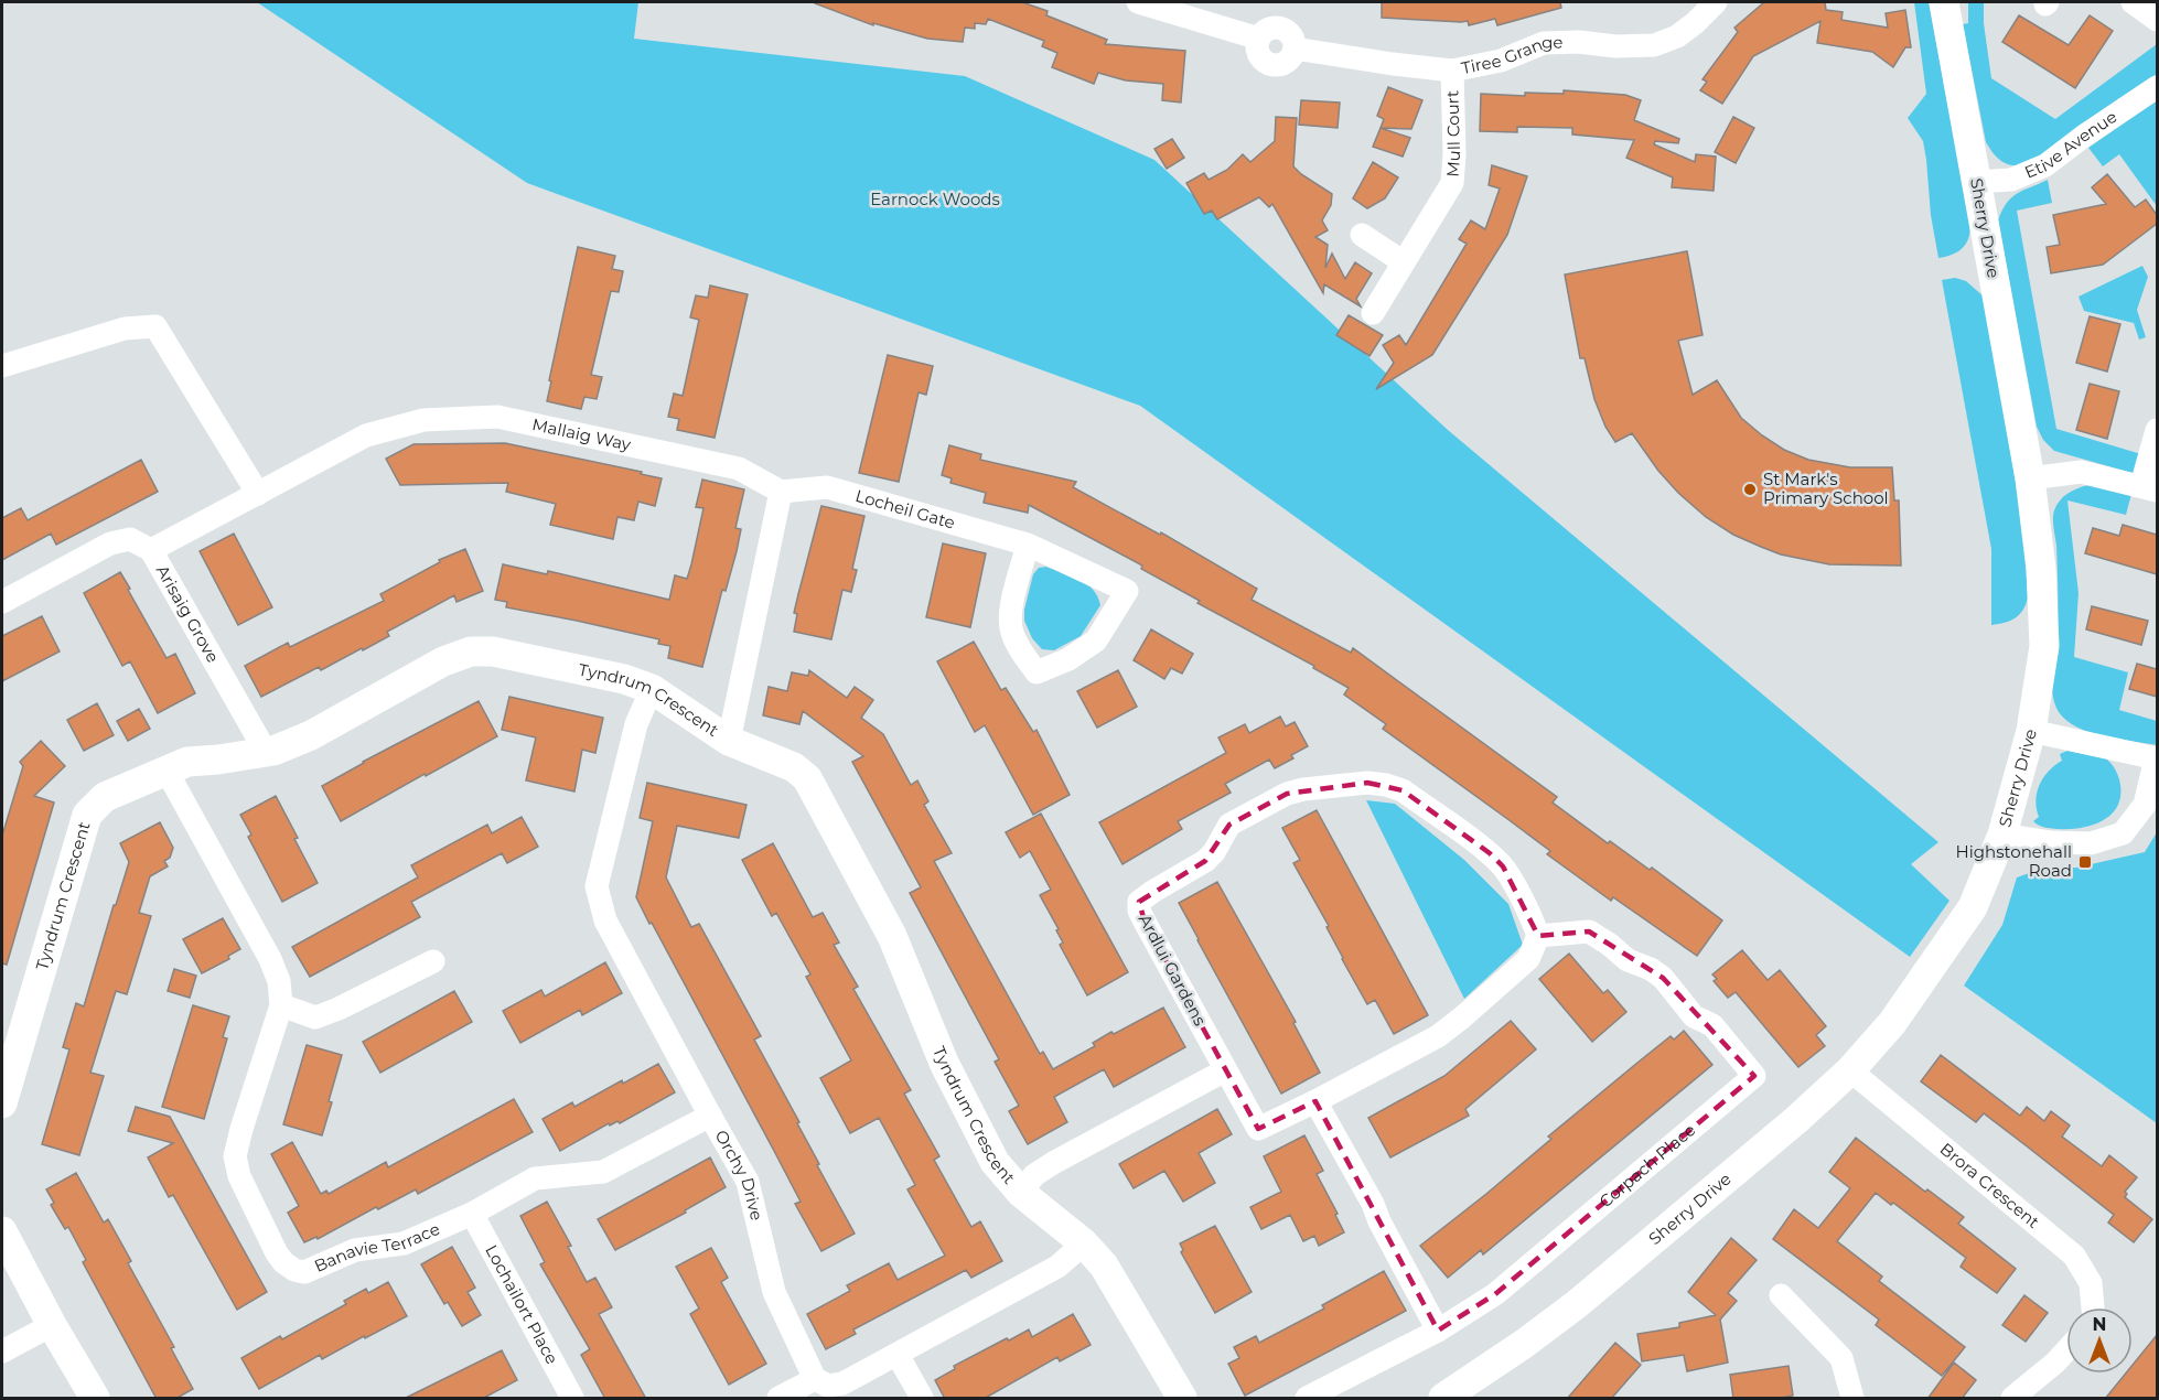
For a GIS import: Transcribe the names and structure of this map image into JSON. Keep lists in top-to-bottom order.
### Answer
{
  "streets": {
    "street": [
      "Tiree Grange",
      "Mull Court",
      "Etive Avenue",
      "Sherry Drive",
      "Mallaig Way",
      "Locheil Gate",
      "Arisaig Grove",
      "Tyndrum Crescent",
      "Ardlui Gardens",
      "Corpach Place",
      "Orchy Drive",
      "Brora Crescent",
      "Banavie Terrace",
      "Lochailort Place"
    ]
  },
  "crossings": [
    ["Tiree Grange", "Mull Court"],
    ["Etive Avenue", "Sherry Drive"],
    ["Sherry Drive", "Brora Crescent"],
    ["Mallaig Way", "Locheil Gate"],
    ["Mallaig Way", "Arisaig Grove"],
    ["Arisaig Grove", "Tyndrum Crescent"],
    ["Tyndrum Crescent", "Orchy Drive"],
    ["Tyndrum Crescent", "Banavie Terrace"],
    ["Ardlui Gardens", "Corpach Place"],
    ["Orchy Drive", "Banavie Terrace"],
    ["Banavie Terrace", "Lochailort Place"]
  ],
  "parks": ["Earnock Woods"],
  "places": {
    "other": ["St Mark's Primary School"],
    "transit": ["Highstonehall Road"]
  },
  "north": "top"
}
